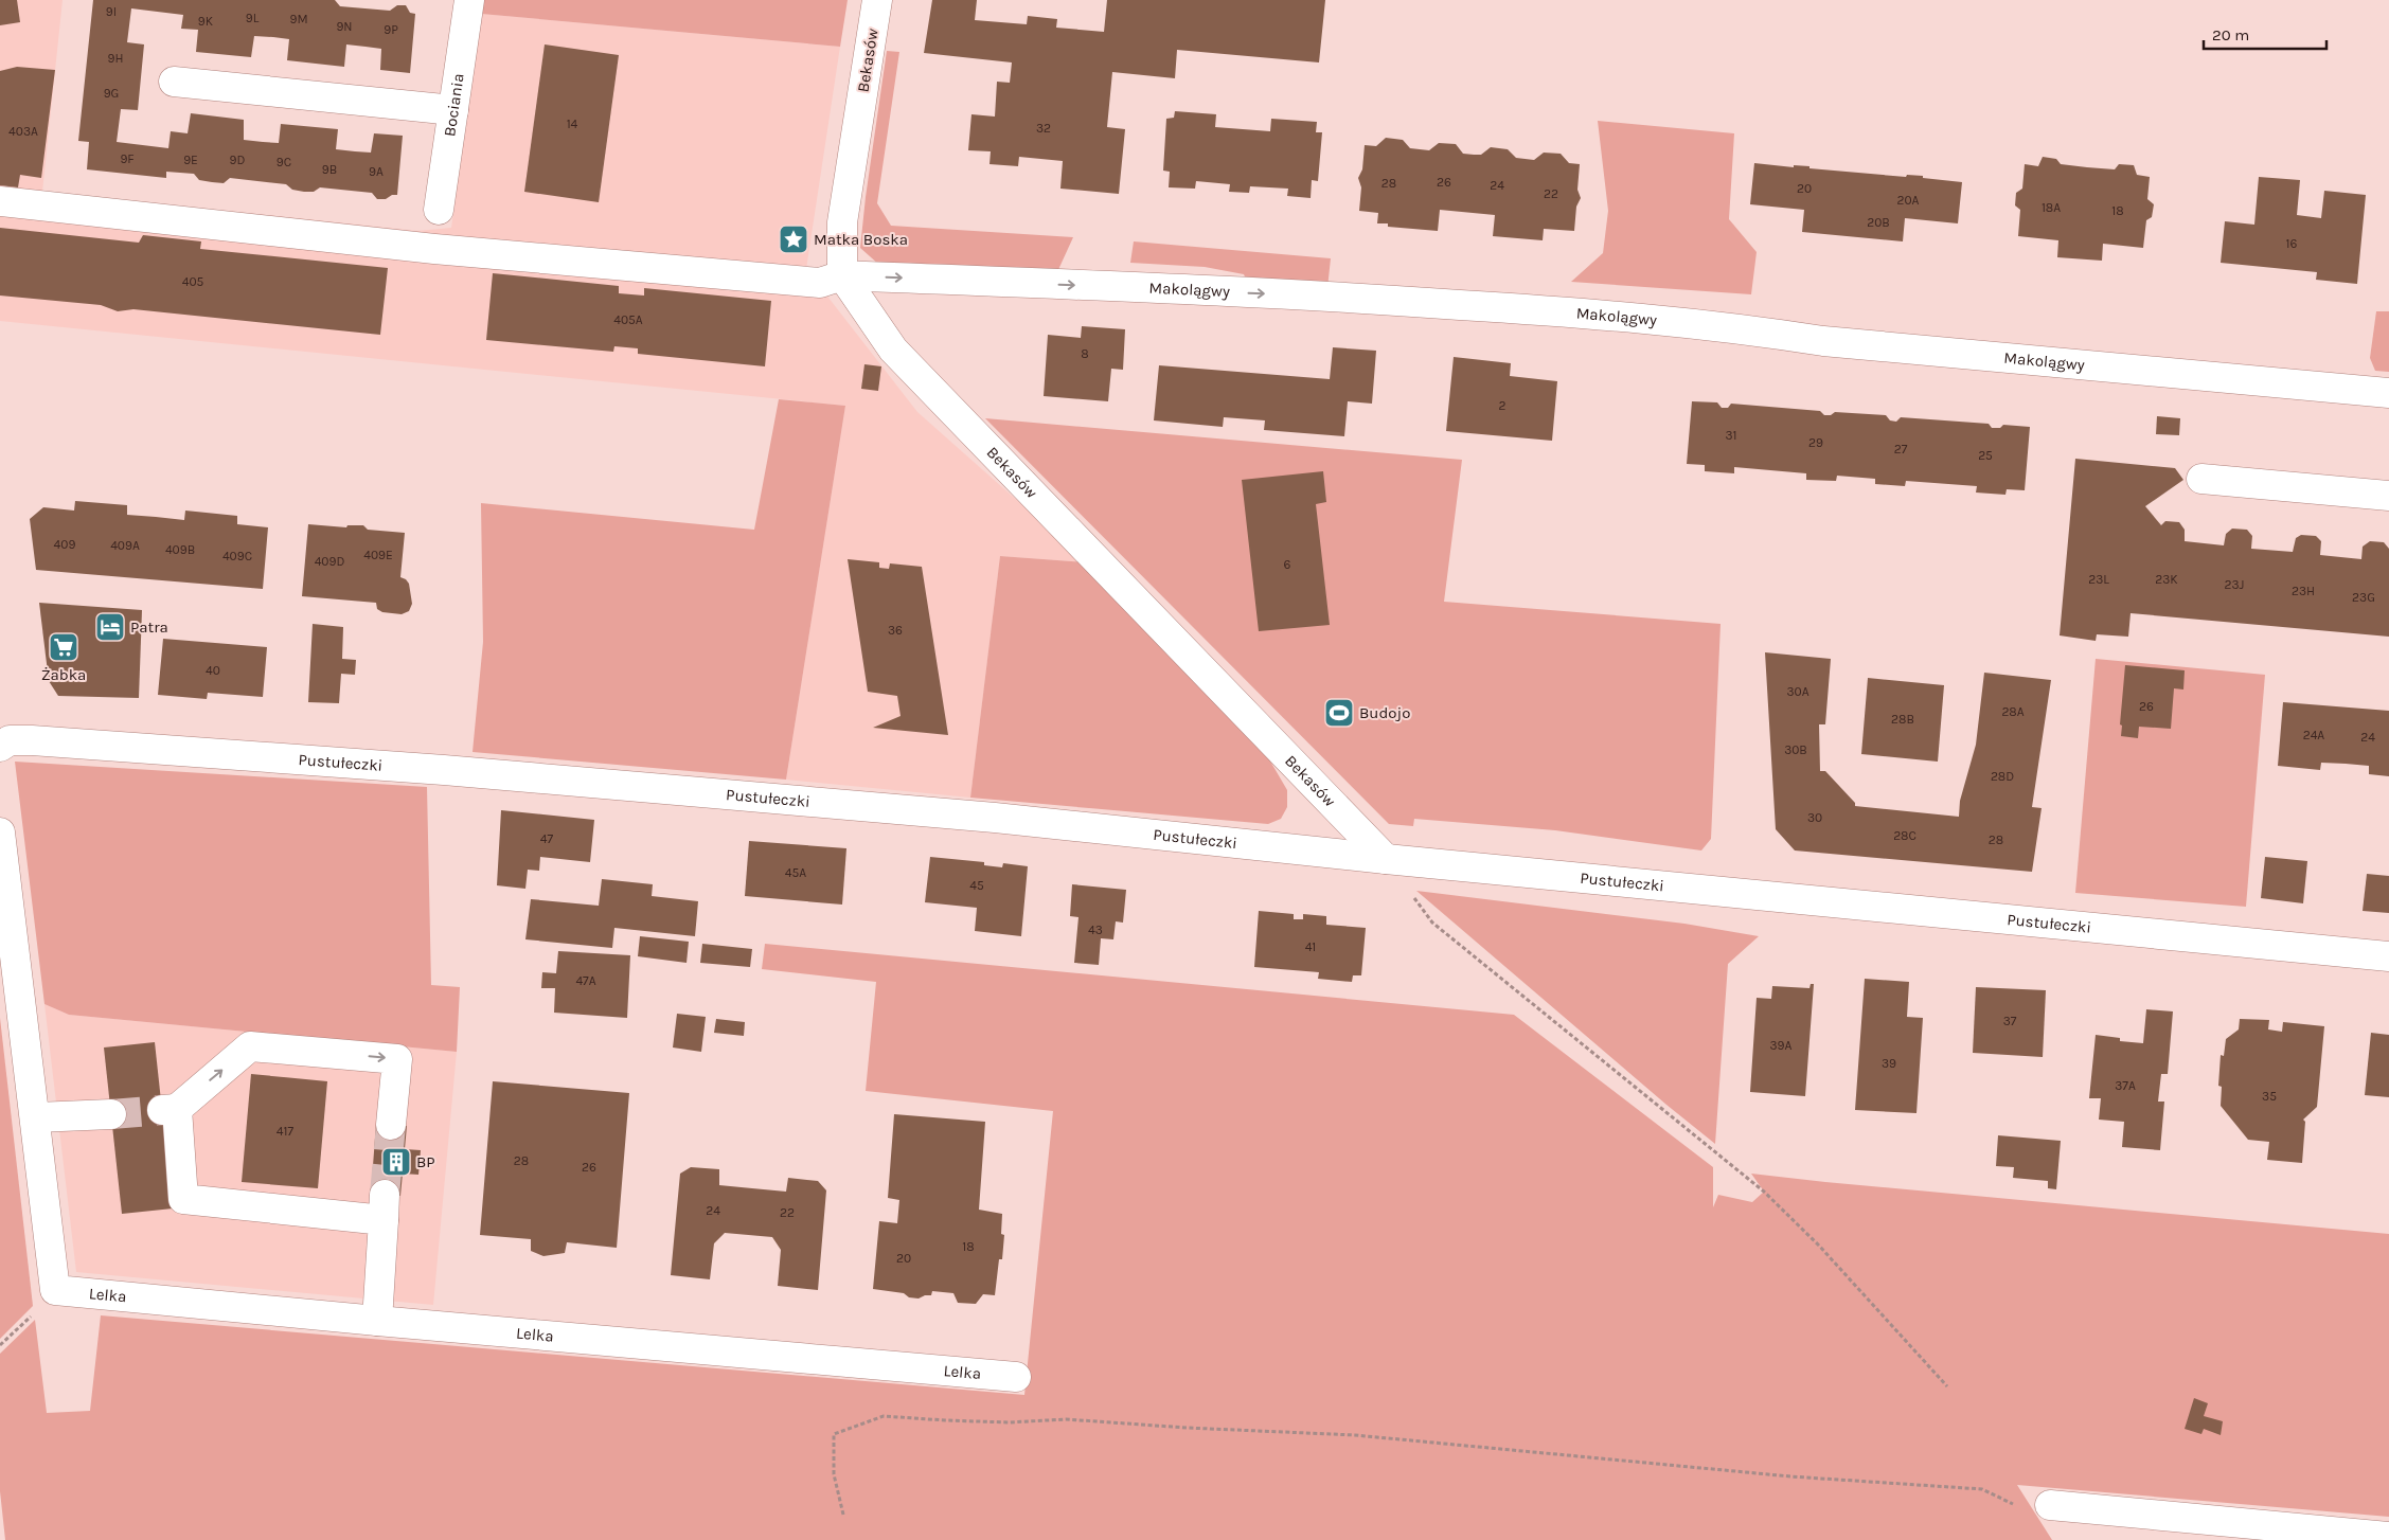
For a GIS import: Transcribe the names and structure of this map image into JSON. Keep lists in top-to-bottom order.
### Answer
{
  "streets": {
    "street": [
      "Bekasów",
      "Bociania",
      "Makolągwy",
      "Pustułeczki",
      "Lelka"
    ]
  },
  "crossings": [
    ["Bekasów", "Makolągwy"],
    ["Bekasów", "Pustułeczki"]
  ],
  "one_way": ["Makolągwy"],
  "places": {
    "place": ["Matka Boska"],
    "hotel": ["Patra"],
    "supermarket": ["Żabka"],
    "sports": ["Budojo"],
    "building": ["BP"]
  },
  "house_numbers": [
    "9I",
    "9L",
    "9M",
    "9K",
    "9N",
    "9P",
    "9H",
    "9G",
    "14",
    "32",
    "403A",
    "9F",
    "9E",
    "9D",
    "9C",
    "9B",
    "9A",
    "26",
    "28",
    "24",
    "20",
    "22",
    "20A",
    "18A",
    "18",
    "20B",
    "16",
    "405",
    "405A",
    "8",
    "2",
    "31",
    "29",
    "27",
    "25",
    "409",
    "409A",
    "409B",
    "409E",
    "409C",
    "409D",
    "6",
    "23L",
    "23K",
    "23J",
    "23H",
    "23G",
    "36",
    "40",
    "30A",
    "26",
    "28A",
    "28B",
    "24A",
    "24",
    "30B",
    "28D",
    "30",
    "28C",
    "47",
    "28",
    "45A",
    "45",
    "43",
    "41",
    "47A",
    "37",
    "39A",
    "39",
    "37A",
    "35",
    "417",
    "28",
    "26",
    "24",
    "22",
    "18",
    "20"
  ],
  "scale_bar": "20 m"
}
